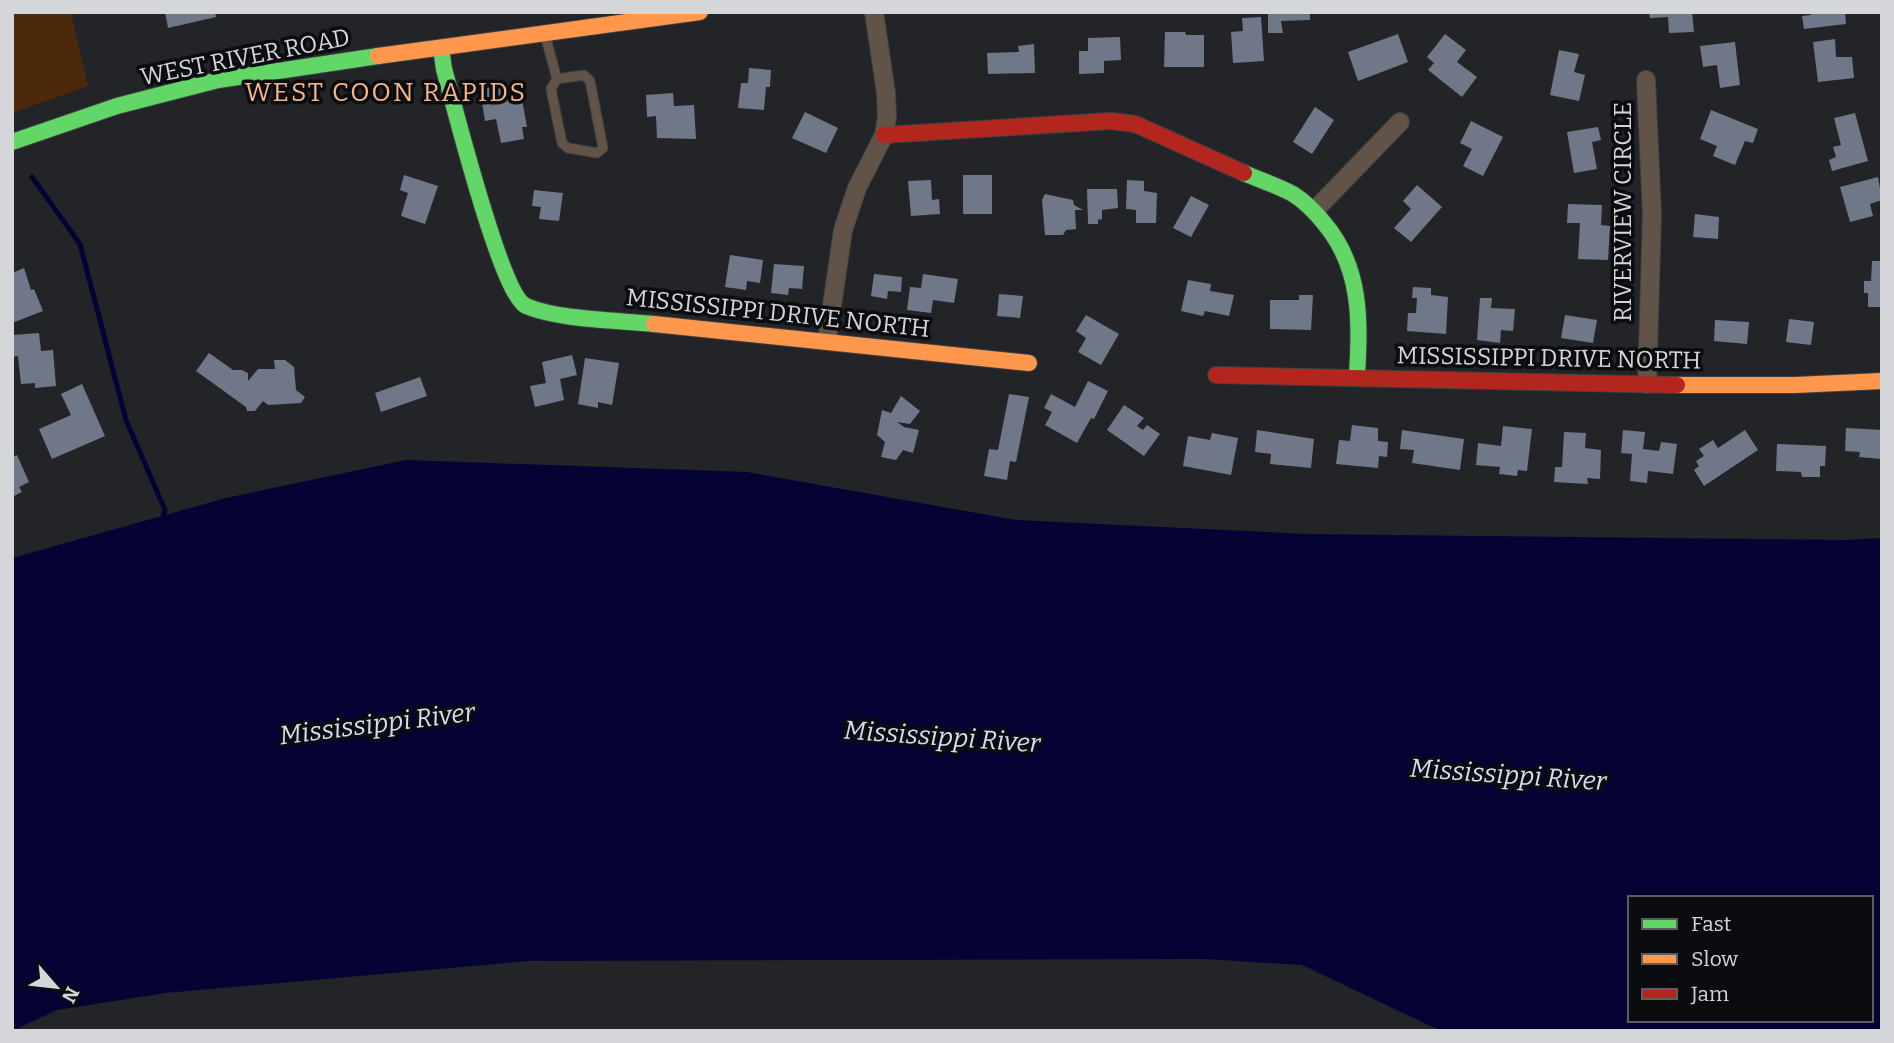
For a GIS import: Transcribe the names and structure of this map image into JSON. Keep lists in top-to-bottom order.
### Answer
{
  "streets": {
    "street": ["WEST RIVER ROAD", "RIVERVIEW CIRCLE", "MISSISSIPPI DRIVE NORTH"]
  },
  "crossings": [
    ["WEST RIVER ROAD", "MISSISSIPPI DRIVE NORTH"],
    ["RIVERVIEW CIRCLE", "MISSISSIPPI DRIVE NORTH"]
  ],
  "districts": ["WEST COON RAPIDS"],
  "water": ["Mississippi River"],
  "legend": ["Fast", "Slow", "Jam"],
  "north": "bottom right"
}
